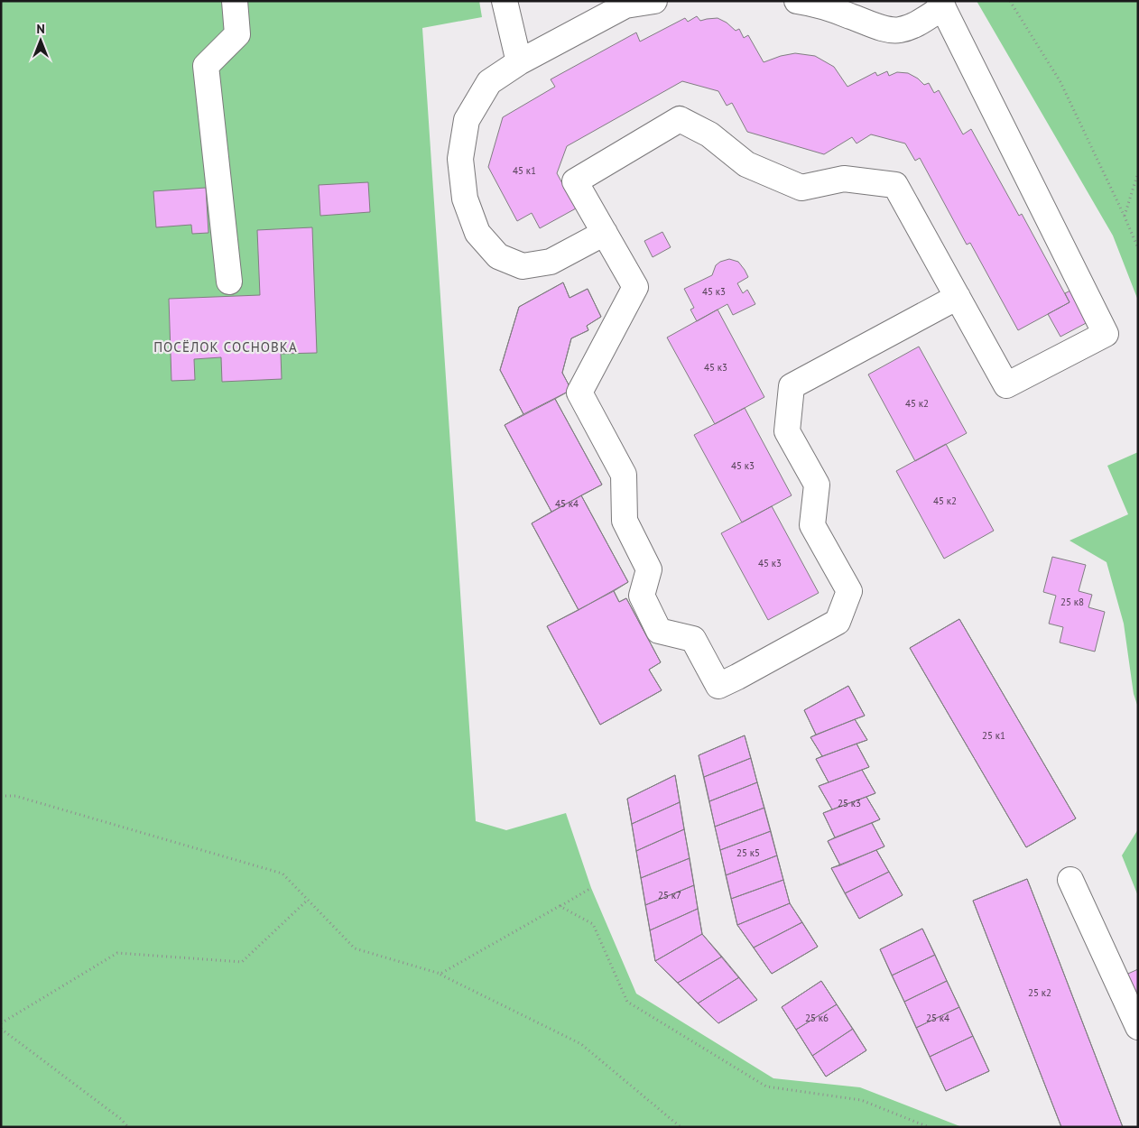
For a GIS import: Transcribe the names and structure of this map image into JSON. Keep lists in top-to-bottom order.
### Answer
{
  "districts": ["ПОСЁЛОК СОСНОВКА"],
  "house_numbers": [
    "45 к1",
    "45 к3",
    "45 к3",
    "45 к2",
    "45 к3",
    "45 к2",
    "45 к4",
    "45 к3",
    "25 к8",
    "25 к1",
    "25 к3",
    "25 к5",
    "25 к7",
    "25 к2",
    "25 к6",
    "25 к4"
  ],
  "north": "top"
}
